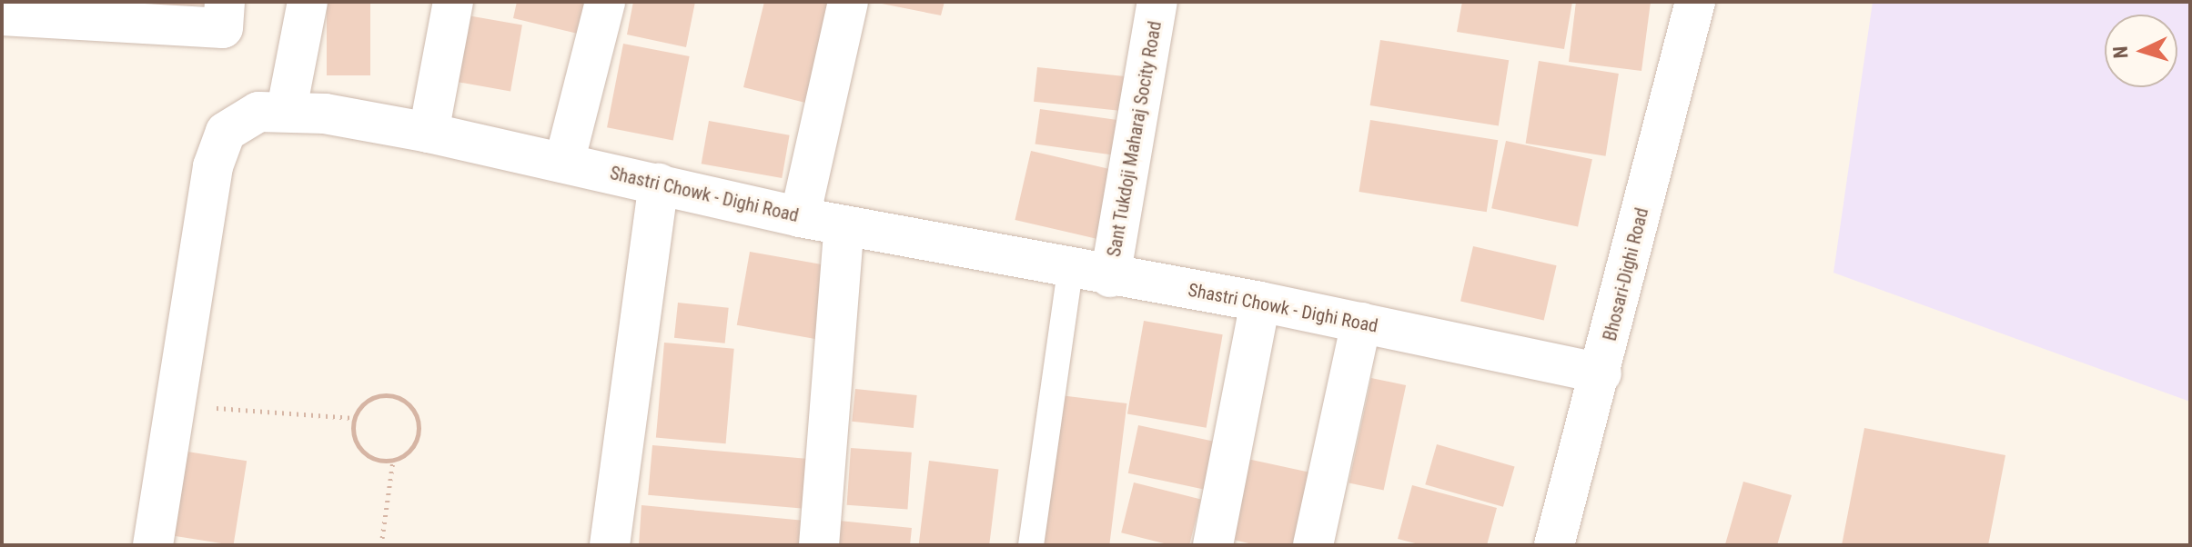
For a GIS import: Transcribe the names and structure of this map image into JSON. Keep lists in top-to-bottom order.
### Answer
{
  "streets": {
    "street": ["Sant Tukdoji Maharaj Socity Road", "Shastri Chowk - Dighi Road", "Bhosari-Dighi Road"]
  },
  "crossings": [
    ["Sant Tukdoji Maharaj Socity Road", "Shastri Chowk - Dighi Road"],
    ["Shastri Chowk - Dighi Road", "Bhosari-Dighi Road"]
  ],
  "north": "left"
}
